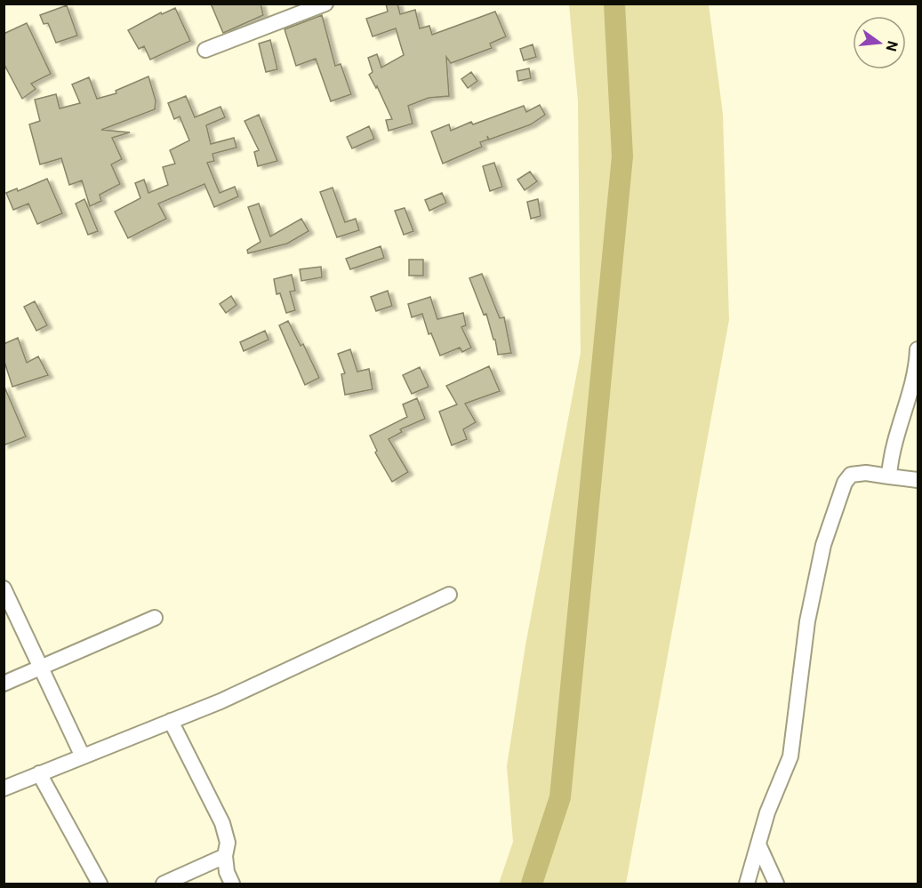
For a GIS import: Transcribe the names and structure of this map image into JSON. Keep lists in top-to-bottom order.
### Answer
{
  "north": "right"
}
